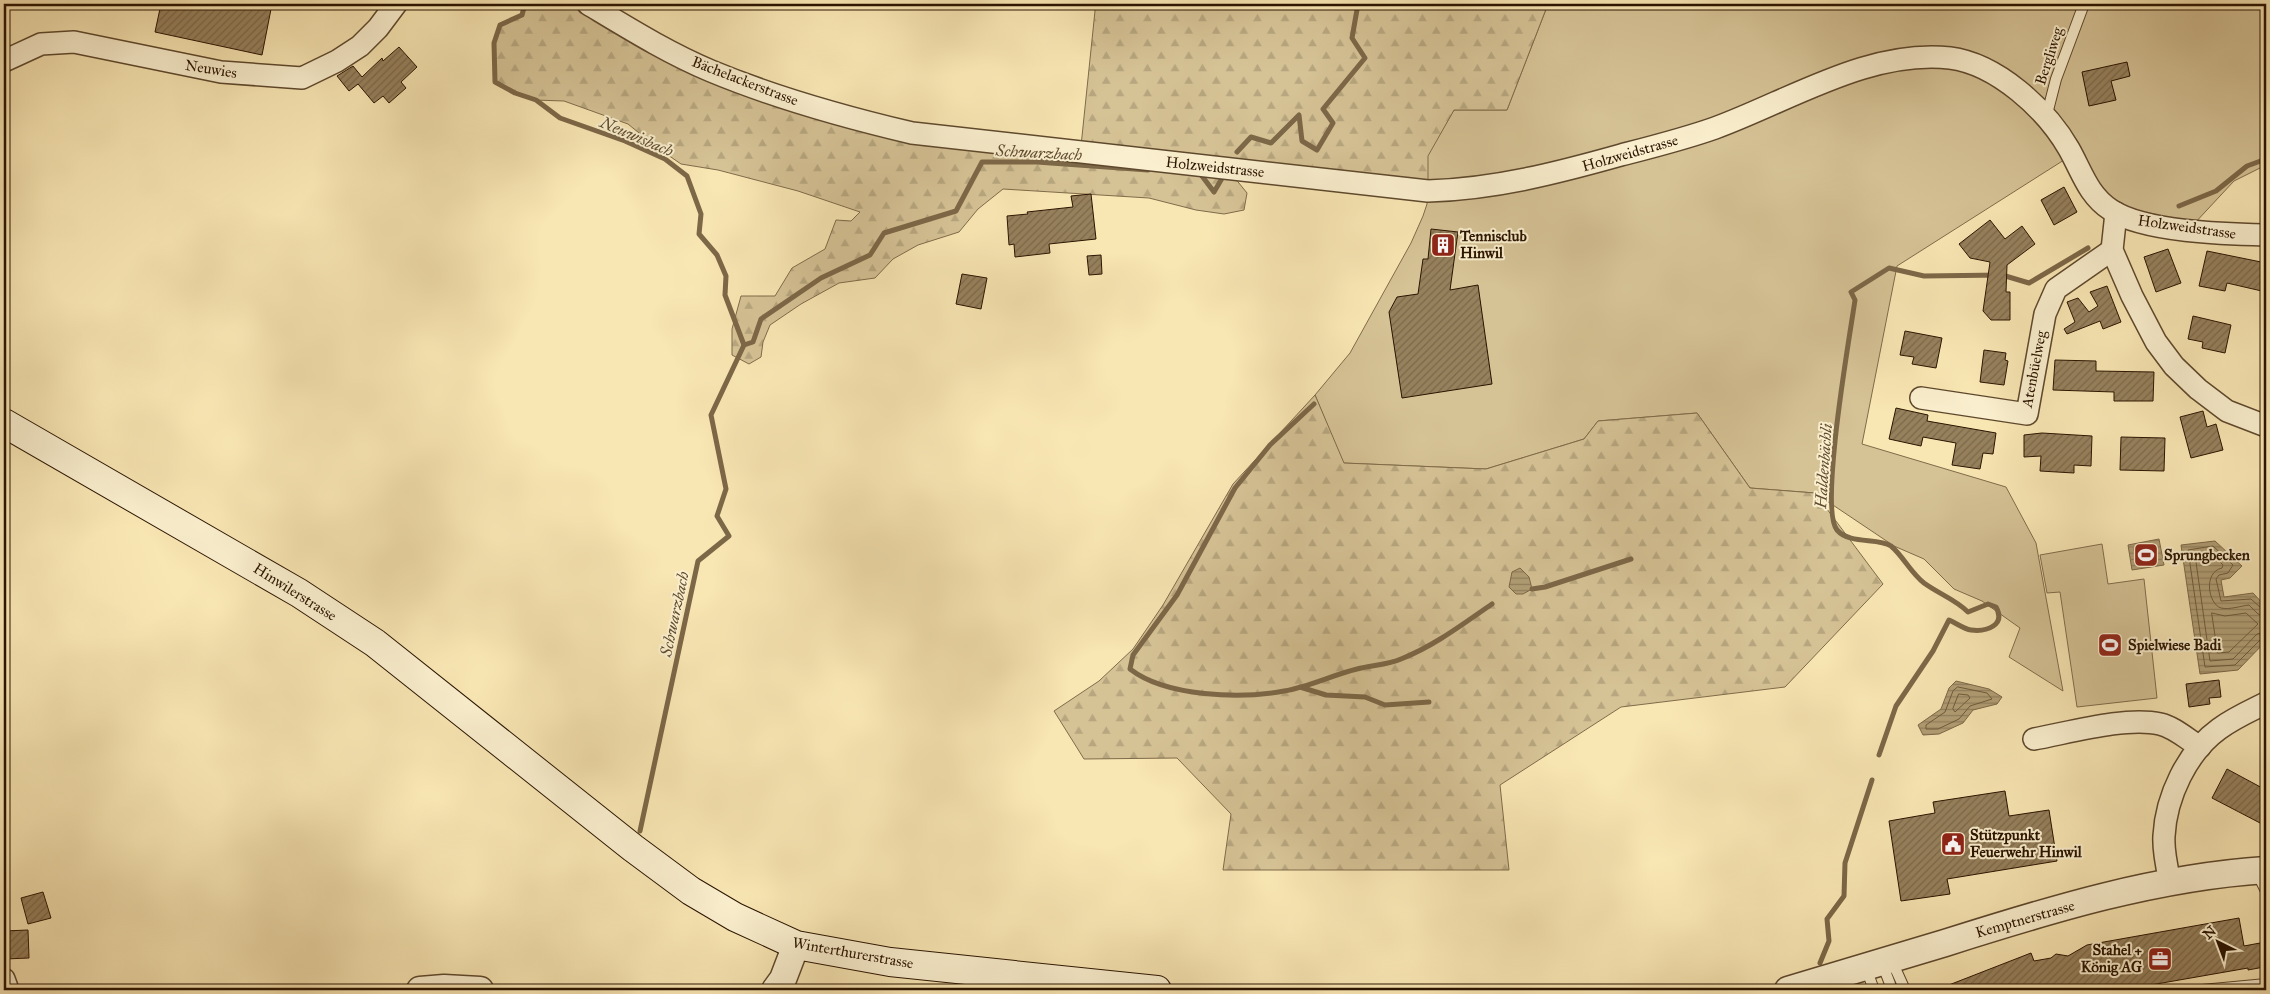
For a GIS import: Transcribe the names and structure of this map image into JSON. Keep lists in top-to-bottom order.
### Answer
{
  "streets": {
    "main road": ["Hinwilerstrasse", "Winterthurerstrasse"],
    "street": [
      "Neuwies",
      "Bächelackerstrasse",
      "Holzweidstrasse",
      "Atenbüelweg",
      "Kemptnerstrasse"
    ],
    "lane": ["Bergliweg"]
  },
  "crossings": [
    ["Bergliweg", "Holzweidstrasse"],
    ["Bächelackerstrasse", "Holzweidstrasse"],
    ["Hinwilerstrasse", "Winterthurerstrasse"]
  ],
  "water": ["Neuwisbach", "Schwarzbach", "Haldenbächli"],
  "places": {
    "building": ["Tennisclub Hinwil"],
    "sports": ["Sprungbecken", "Spielwiese Badi"],
    "public building": ["Stützpunkt Feuerwehr Hinwil"],
    "office": ["Stahel + König AG"]
  },
  "north": "top left"
}
